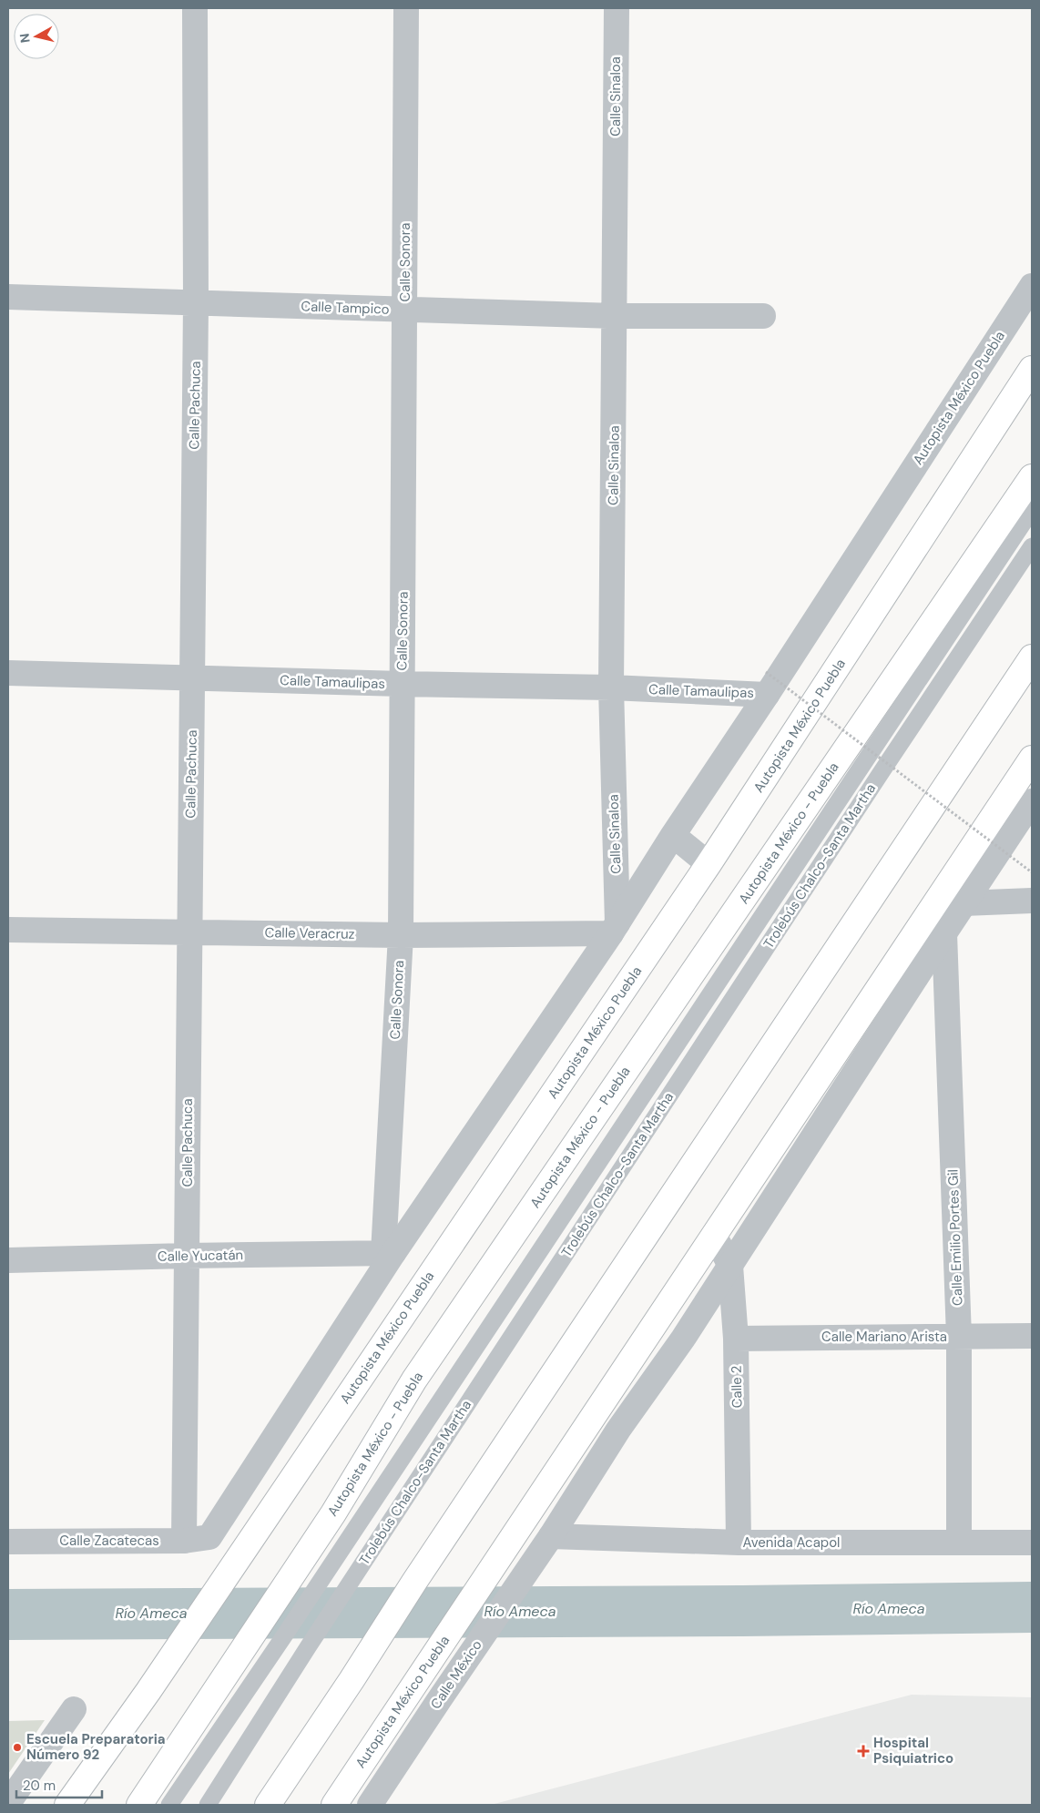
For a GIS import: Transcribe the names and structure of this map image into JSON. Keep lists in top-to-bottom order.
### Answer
{
  "streets": {
    "highway": ["Autopista México Puebla", "Autopista México - Puebla"],
    "street": [
      "Calle Sinaloa",
      "Calle Sonora",
      "Calle Tampico",
      "Calle Pachuca",
      "Calle Tamaulipas",
      "Calle Veracruz",
      "Calle Emilio Portes Gil",
      "Calle Yucatán",
      "Calle Mariano Arista",
      "Calle 2",
      "Calle Zacatecas",
      "Avenida Acapol",
      "Calle México"
    ],
    "lane": ["Trolebús Chalco-Santa Martha"]
  },
  "crossings": [
    ["Calle Sinaloa", "Calle Tampico"],
    ["Calle Sinaloa", "Autopista México Puebla"],
    ["Calle Sinaloa", "Calle Tamaulipas"],
    ["Calle Sinaloa", "Calle Veracruz"],
    ["Calle Sonora", "Calle Tampico"],
    ["Calle Sonora", "Autopista México Puebla"],
    ["Calle Sonora", "Calle Tamaulipas"],
    ["Calle Sonora", "Calle Veracruz"],
    ["Calle Sonora", "Calle Yucatán"],
    ["Calle Tampico", "Calle Pachuca"],
    ["Autopista México Puebla", "Calle Tamaulipas"],
    ["Autopista México Puebla", "Calle Veracruz"],
    ["Autopista México Puebla", "Calle Yucatán"],
    ["Autopista México Puebla", "Calle 2"],
    ["Autopista México Puebla", "Calle Zacatecas"],
    ["Calle Pachuca", "Calle Tamaulipas"],
    ["Calle Pachuca", "Calle Veracruz"],
    ["Calle Pachuca", "Calle Yucatán"],
    ["Calle Pachuca", "Calle Zacatecas"],
    ["Calle Emilio Portes Gil", "Calle Mariano Arista"],
    ["Calle Emilio Portes Gil", "Avenida Acapol"],
    ["Calle Mariano Arista", "Calle 2"],
    ["Calle 2", "Avenida Acapol"],
    ["Calle 2", "Calle México"],
    ["Avenida Acapol", "Calle México"]
  ],
  "water": ["Río Ameca"],
  "places": {
    "other": ["Escuela Preparatoria Número 92"],
    "health": ["Hospital Psiquiatrico"]
  },
  "scale_bar": "20 m",
  "north": "left"
}
